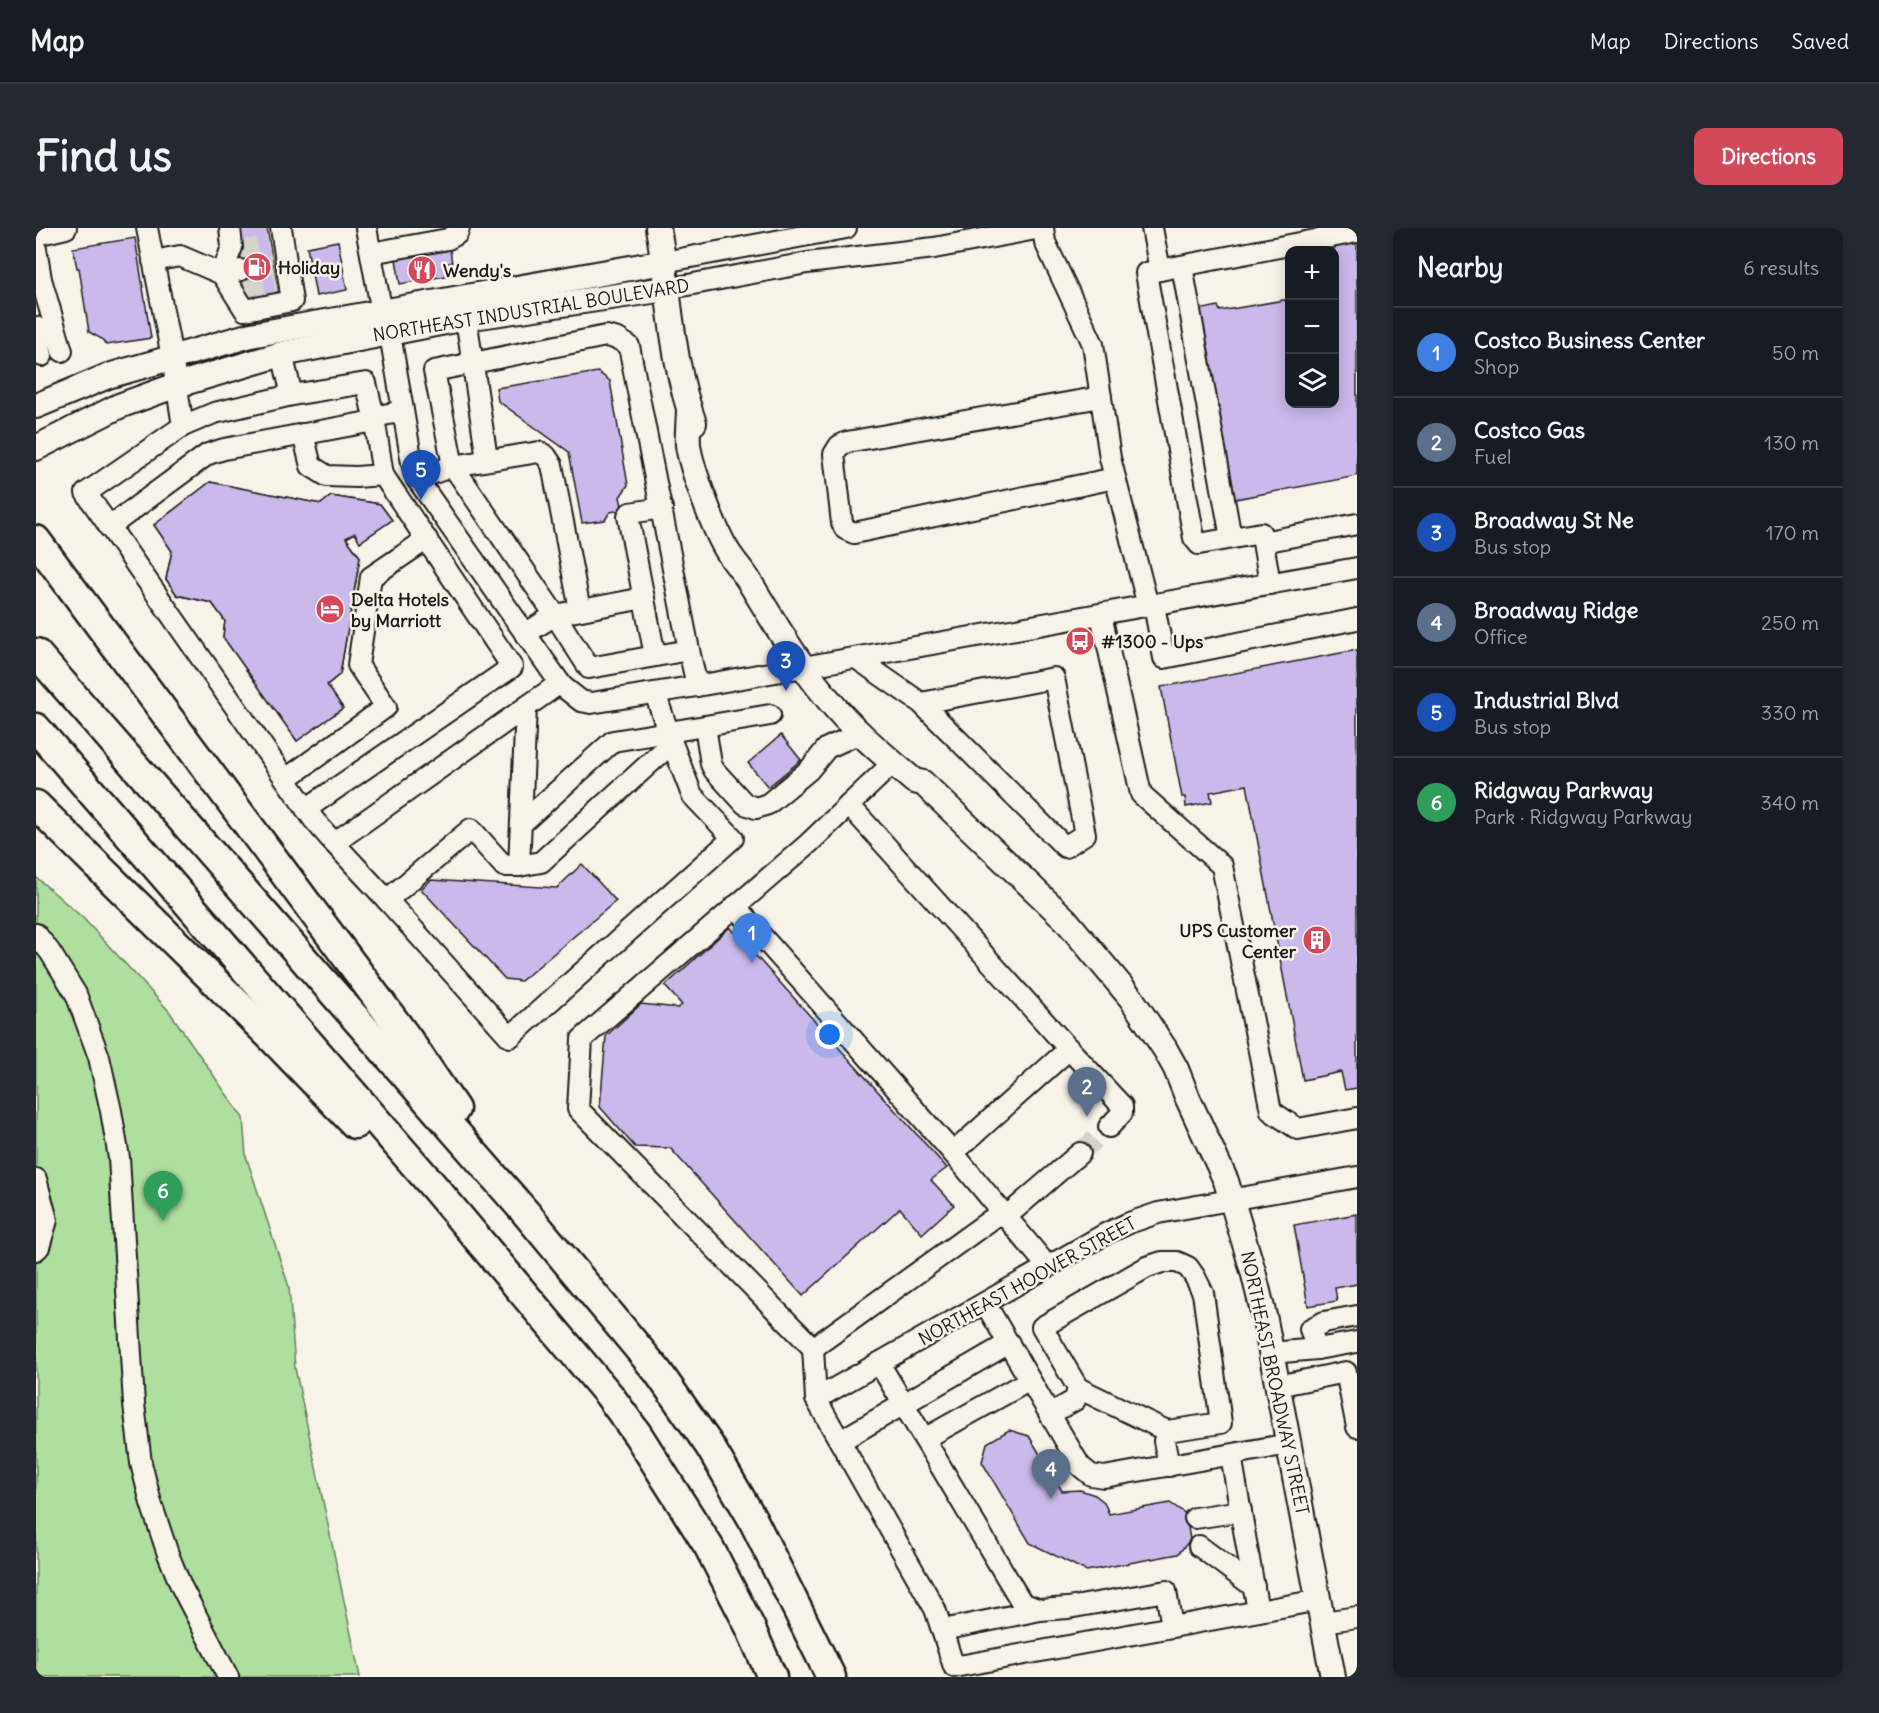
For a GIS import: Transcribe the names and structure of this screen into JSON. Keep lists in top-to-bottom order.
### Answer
{
  "streets": {
    "main road": ["NORTHEAST INDUSTRIAL BOULEVARD", "NORTHEAST BROADWAY STREET"],
    "street": ["NORTHEAST HOOVER STREET"]
  },
  "crossings": [
    ["NORTHEAST INDUSTRIAL BOULEVARD", "NORTHEAST BROADWAY STREET"],
    ["NORTHEAST HOOVER STREET", "NORTHEAST BROADWAY STREET"]
  ],
  "places": {
    "fuel station": ["Holiday"],
    "restaurant": ["Wendy's"],
    "hotel": ["Delta Hotels by Marriott"],
    "bus stop": ["#1300 - Ups"],
    "building": ["UPS Customer Center"]
  },
  "page": {
    "header": "Map",
    "nav": ["Map", "Directions", "Saved"],
    "buttons": "Directions",
    "title": "Find us",
    "heading": ["Nearby", "6 results"],
    "map_buttons": ["+", "−"],
    "list": [
      {
        "mark": "1",
        "name": "Costco Business Center",
        "note": "Shop",
        "value": "50 m"
      },
      {
        "mark": "2",
        "name": "Costco Gas",
        "note": "Fuel",
        "value": "130 m"
      },
      {
        "mark": "3",
        "name": "Broadway St Ne",
        "note": "Bus stop",
        "value": "170 m"
      },
      {
        "mark": "4",
        "name": "Broadway Ridge",
        "note": "Office",
        "value": "250 m"
      },
      {
        "mark": "5",
        "name": "Industrial Blvd",
        "note": "Bus stop",
        "value": "330 m"
      },
      {
        "mark": "6",
        "name": "Ridgway Parkway",
        "note": "Park · Ridgway Parkway",
        "value": "340 m"
      }
    ],
    "pins": [
      "5",
      "3",
      "1",
      "2",
      "6",
      "4"
    ]
  }
}
